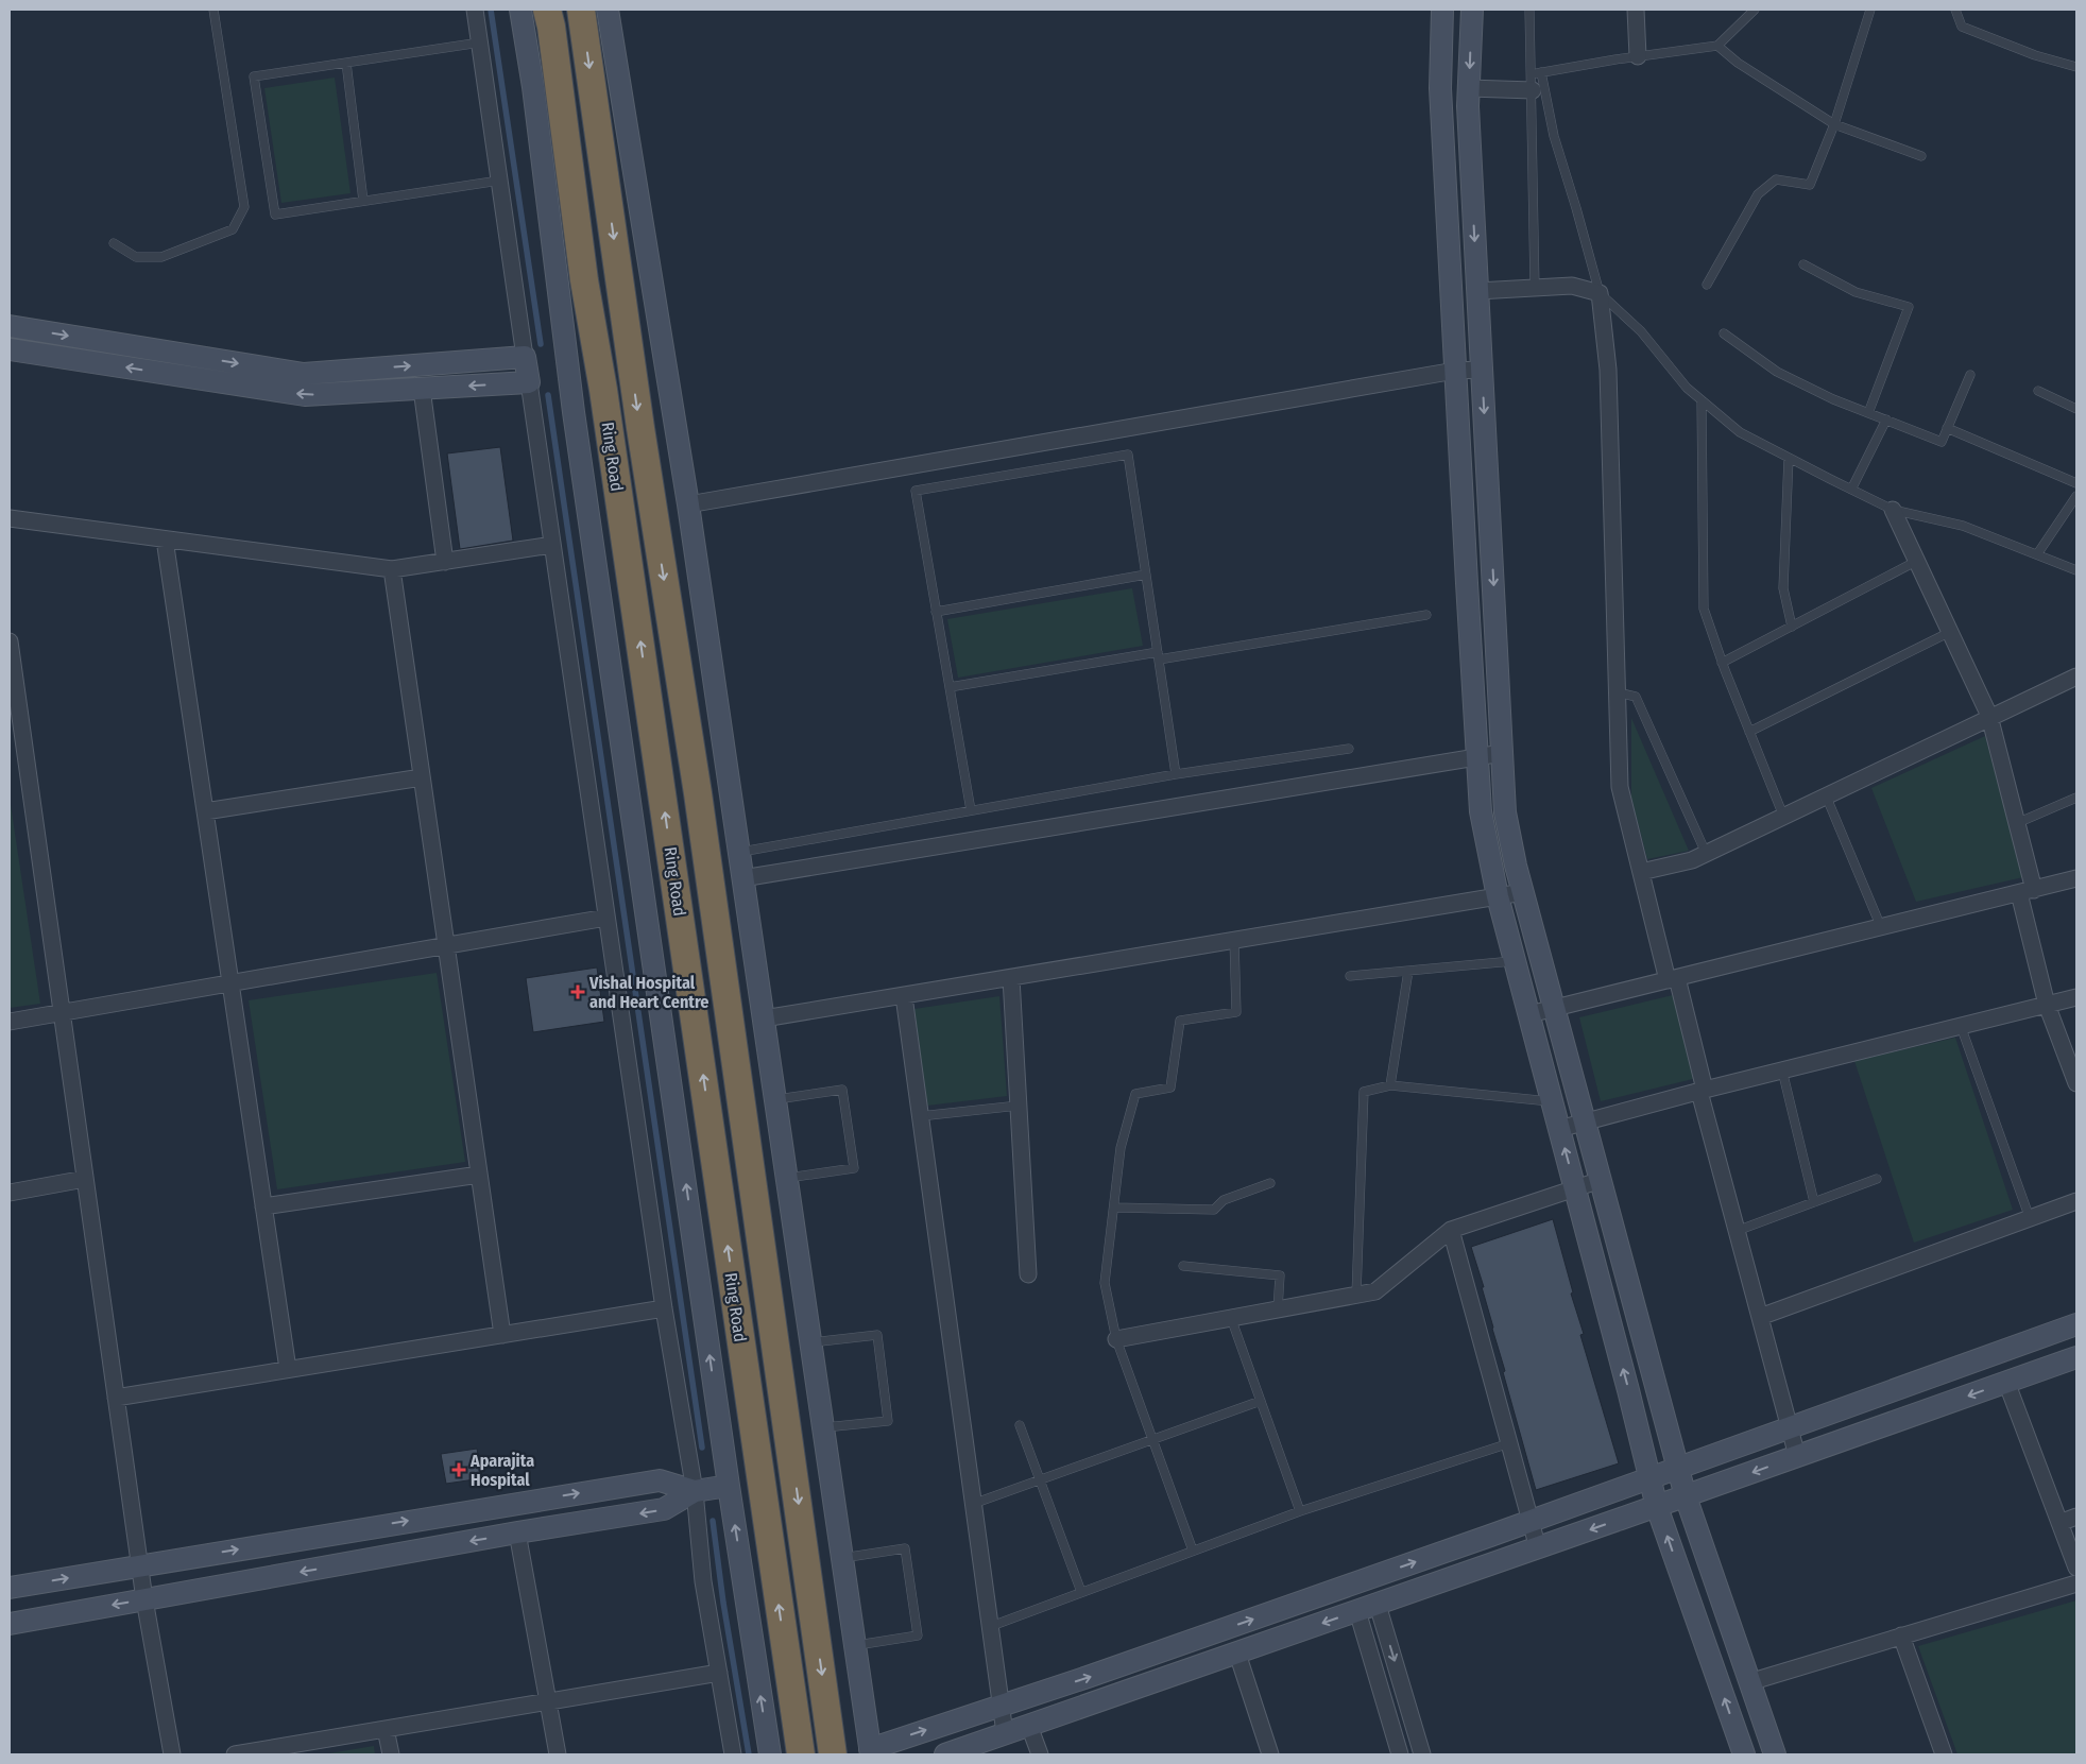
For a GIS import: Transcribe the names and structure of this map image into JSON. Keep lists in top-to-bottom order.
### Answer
{
  "streets": {
    "highway": ["Ring Road"]
  },
  "places": {
    "health": ["Vishal Hospital and Heart Centre", "Aparajita Hospital"]
  }
}
